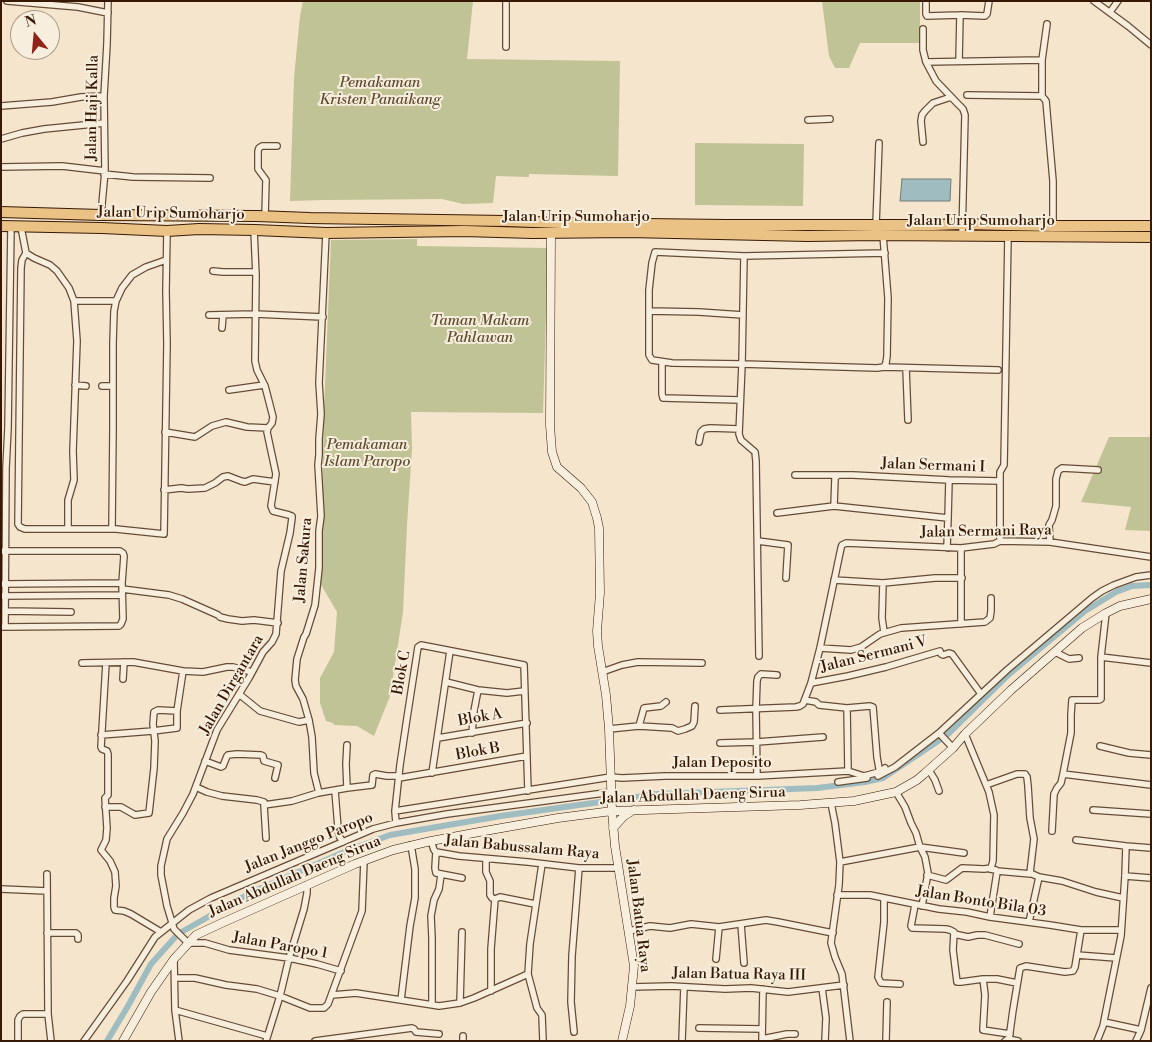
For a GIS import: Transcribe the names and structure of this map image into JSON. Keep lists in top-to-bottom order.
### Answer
{
  "streets": {
    "highway": ["Jalan Urip Sumoharjo"],
    "main road": ["Jalan Abdullah Daeng Sirua", "Jalan Batua Raya"],
    "street": [
      "Jalan Haji Kalla",
      "Jalan Sermani I",
      "Jalan Sermani Raya",
      "Jalan Sakura",
      "Jalan Sermani V",
      "Blok C",
      "Jalan Dirgantara",
      "Blok A",
      "Blok B",
      "Jalan Deposito",
      "Jalan Janggo Paropo",
      "Jalan Babussalam Raya",
      "Jalan Bonto Bila 03",
      "Jalan Paropo 1",
      "Jalan Batua Raya III"
    ]
  },
  "crossings": [
    ["Jalan Haji Kalla", "Jalan Urip Sumoharjo"],
    ["Jalan Urip Sumoharjo", "Jalan Sakura"],
    ["Jalan Urip Sumoharjo", "Jalan Dirgantara"],
    ["Jalan Urip Sumoharjo", "Jalan Batua Raya"],
    ["Jalan Sermani I", "Jalan Sermani Raya"],
    ["Jalan Sermani Raya", "Jalan Sermani V"],
    ["Blok C", "Blok B"],
    ["Jalan Dirgantara", "Jalan Janggo Paropo"],
    ["Blok A", "Blok B"],
    ["Jalan Deposito", "Jalan Batua Raya"],
    ["Jalan Abdullah Daeng Sirua", "Jalan Babussalam Raya"],
    ["Jalan Abdullah Daeng Sirua", "Jalan Batua Raya"],
    ["Jalan Abdullah Daeng Sirua", "Jalan Paropo 1"],
    ["Jalan Janggo Paropo", "Jalan Batua Raya"],
    ["Jalan Babussalam Raya", "Jalan Batua Raya"],
    ["Jalan Batua Raya", "Jalan Batua Raya III"]
  ],
  "parks": ["Pemakaman Kristen Panaikang", "Taman Makam Pahlawan", "Pemakaman Islam Paropo"],
  "north": "top"
}
